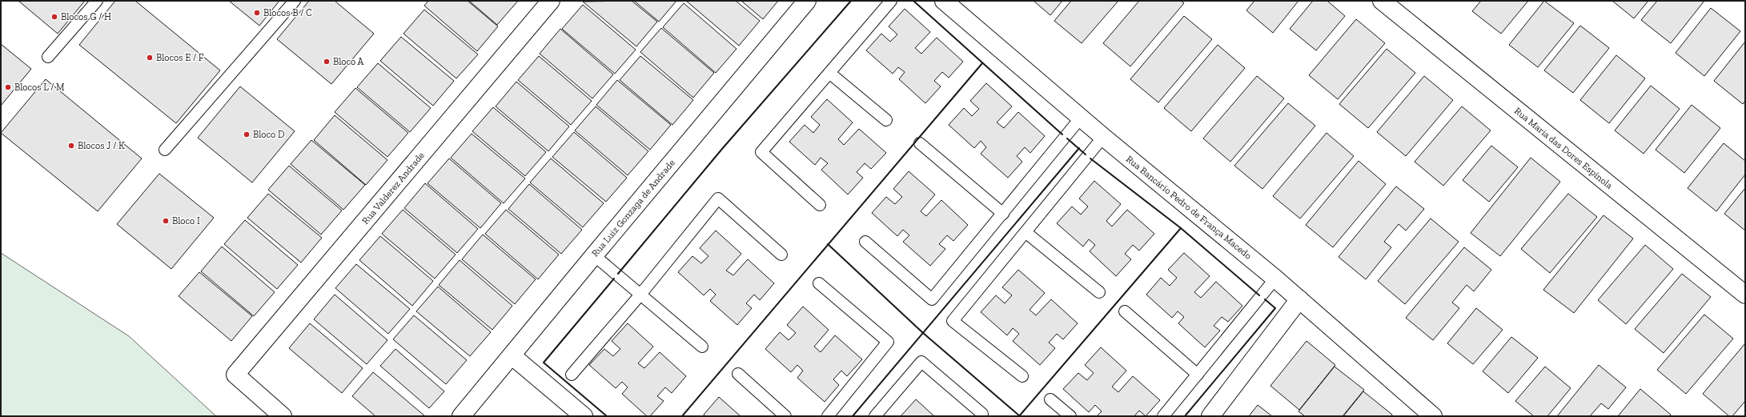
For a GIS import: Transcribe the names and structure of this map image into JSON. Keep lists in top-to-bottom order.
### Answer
{
  "streets": {
    "street": [
      "Rua Maria das Dores Espínola",
      "Rua Valderez Andrade",
      "Rua Bancário Pedro de França Macedo",
      "Rua Luiz Gonzaga de Andrade"
    ]
  },
  "places": [
    "Blocos B / C",
    "Blocos G / H",
    "Blocos E / F",
    "Bloco A",
    "Blocos L / M",
    "Bloco D",
    "Blocos J / K",
    "Bloco I"
  ]
}
